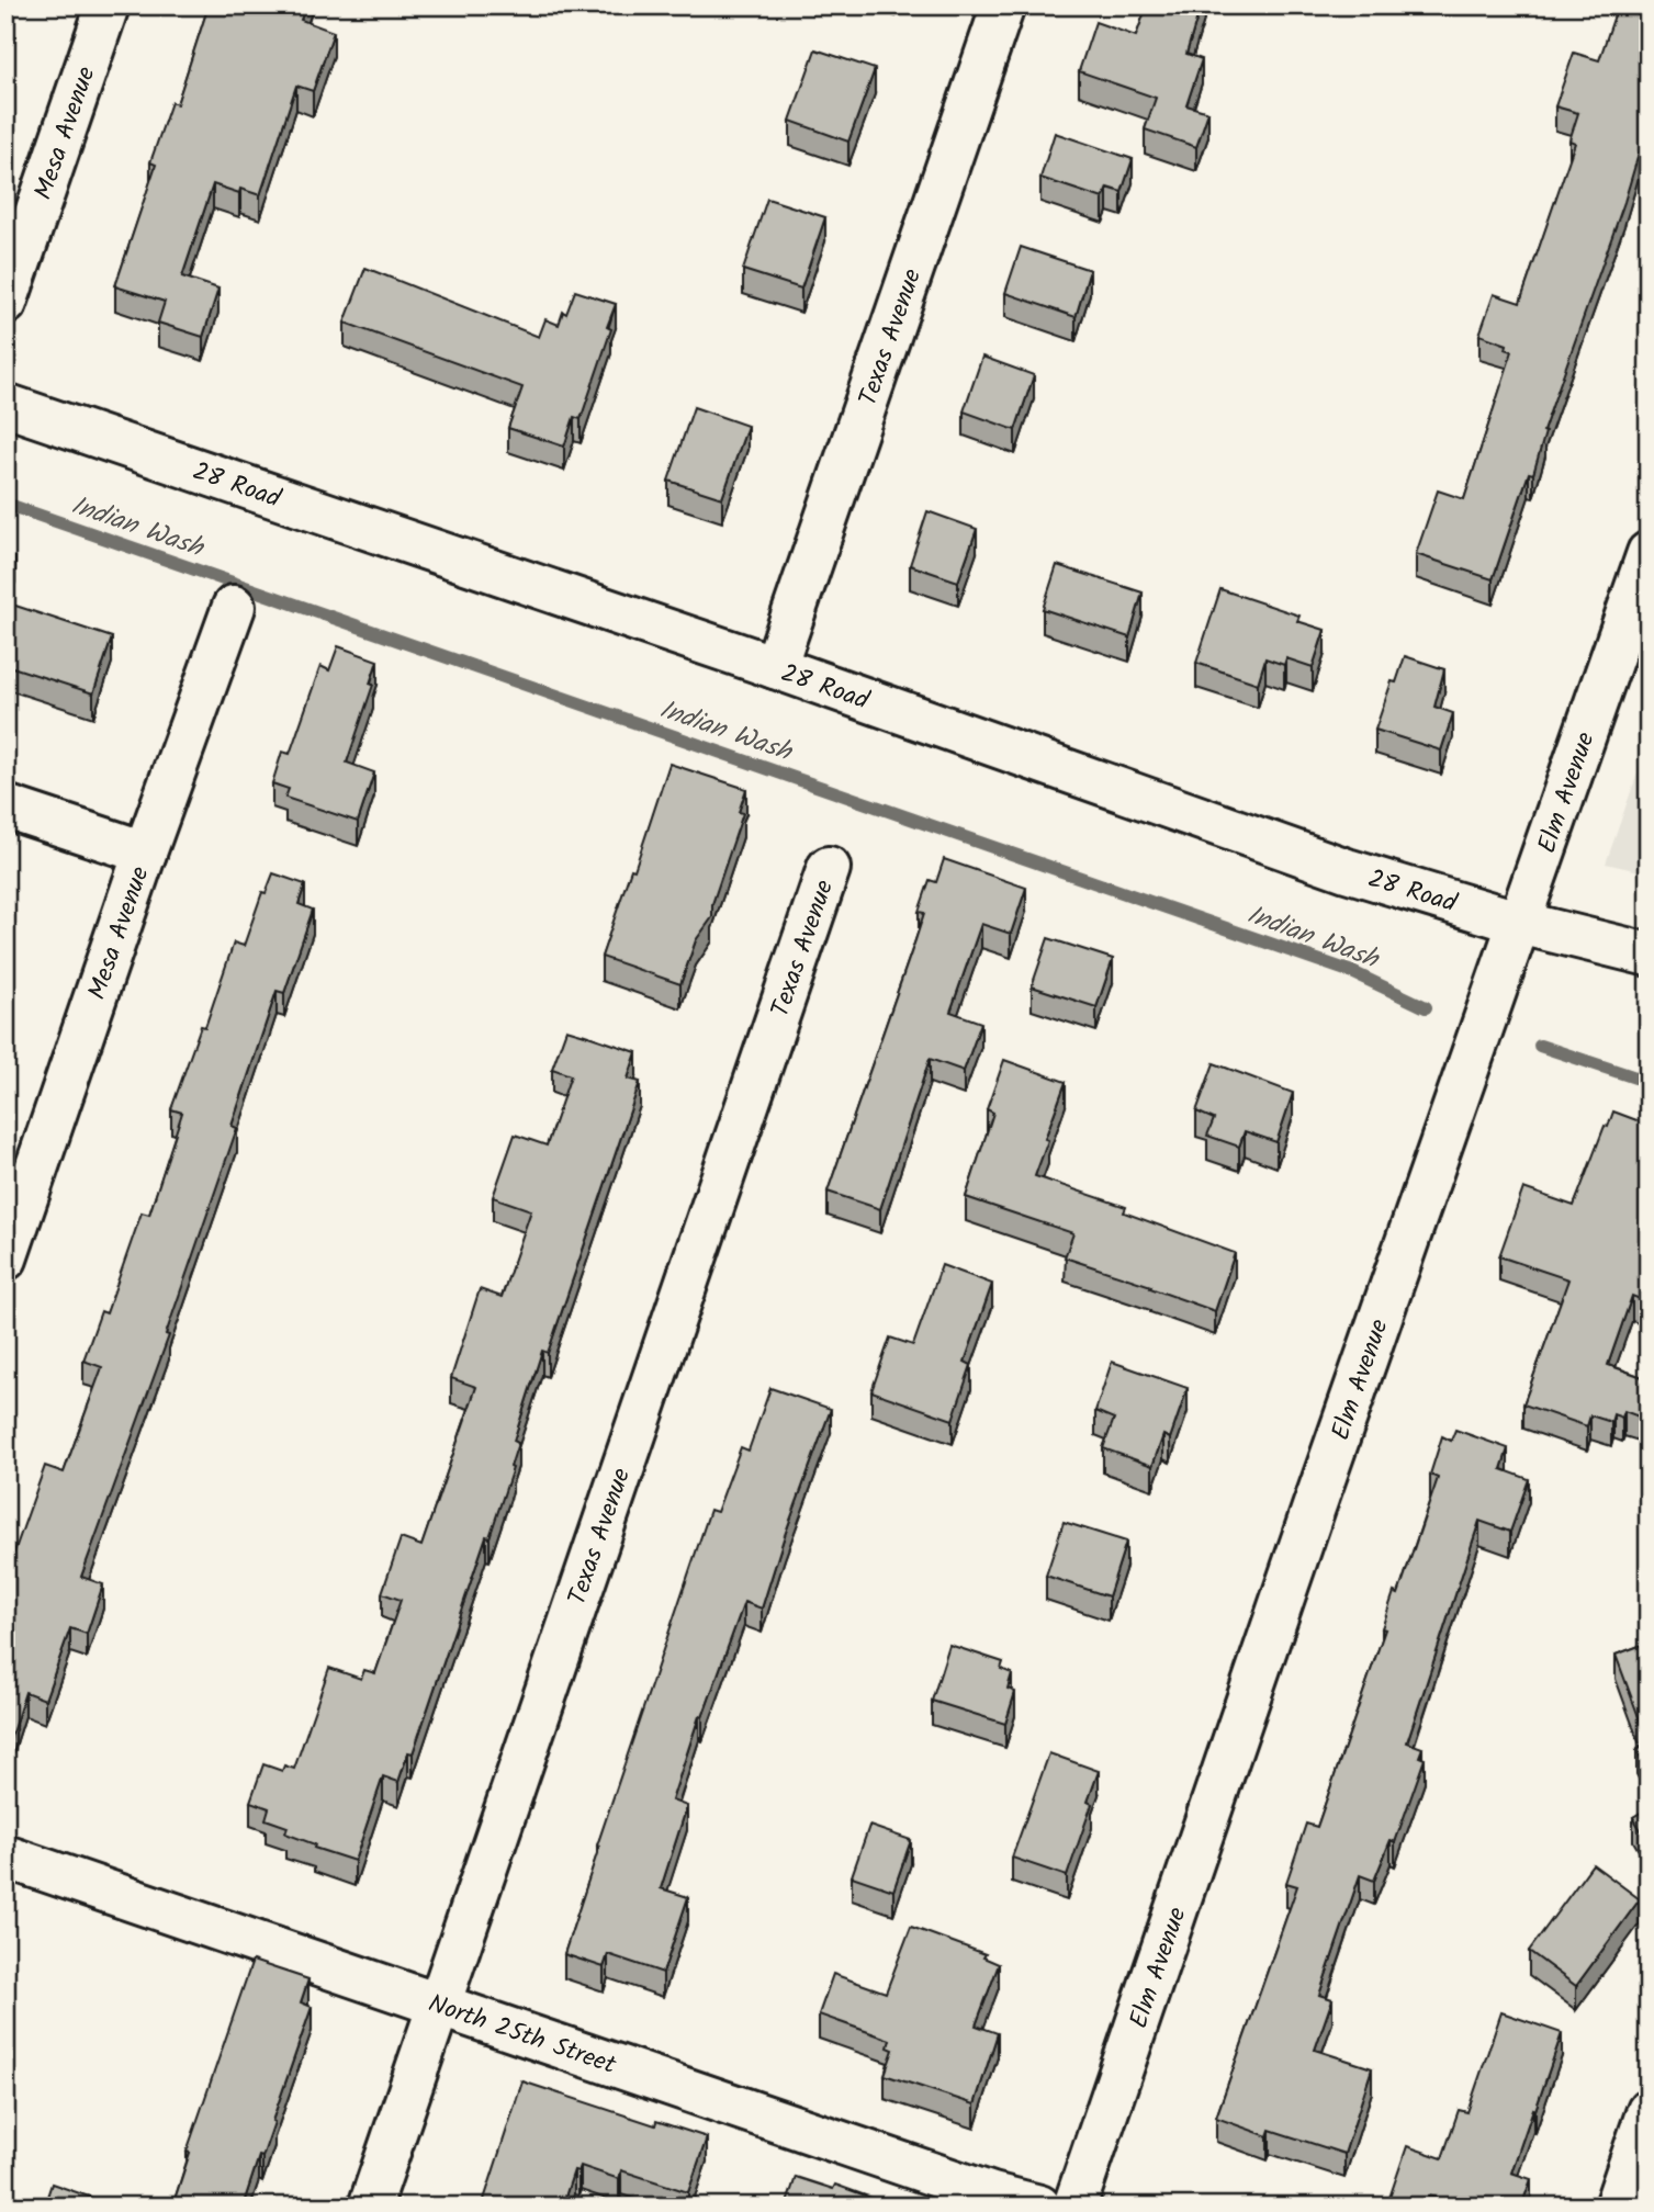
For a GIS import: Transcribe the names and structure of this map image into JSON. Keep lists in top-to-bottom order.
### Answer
{
  "streets": {
    "street": [
      "Mesa Avenue",
      "Texas Avenue",
      "28 Road",
      "Elm Avenue",
      "North 25th Street"
    ]
  },
  "crossings": [
    ["Texas Avenue", "28 Road"],
    ["Texas Avenue", "North 25th Street"],
    ["28 Road", "Elm Avenue"]
  ],
  "water": ["Indian Wash"]
}
